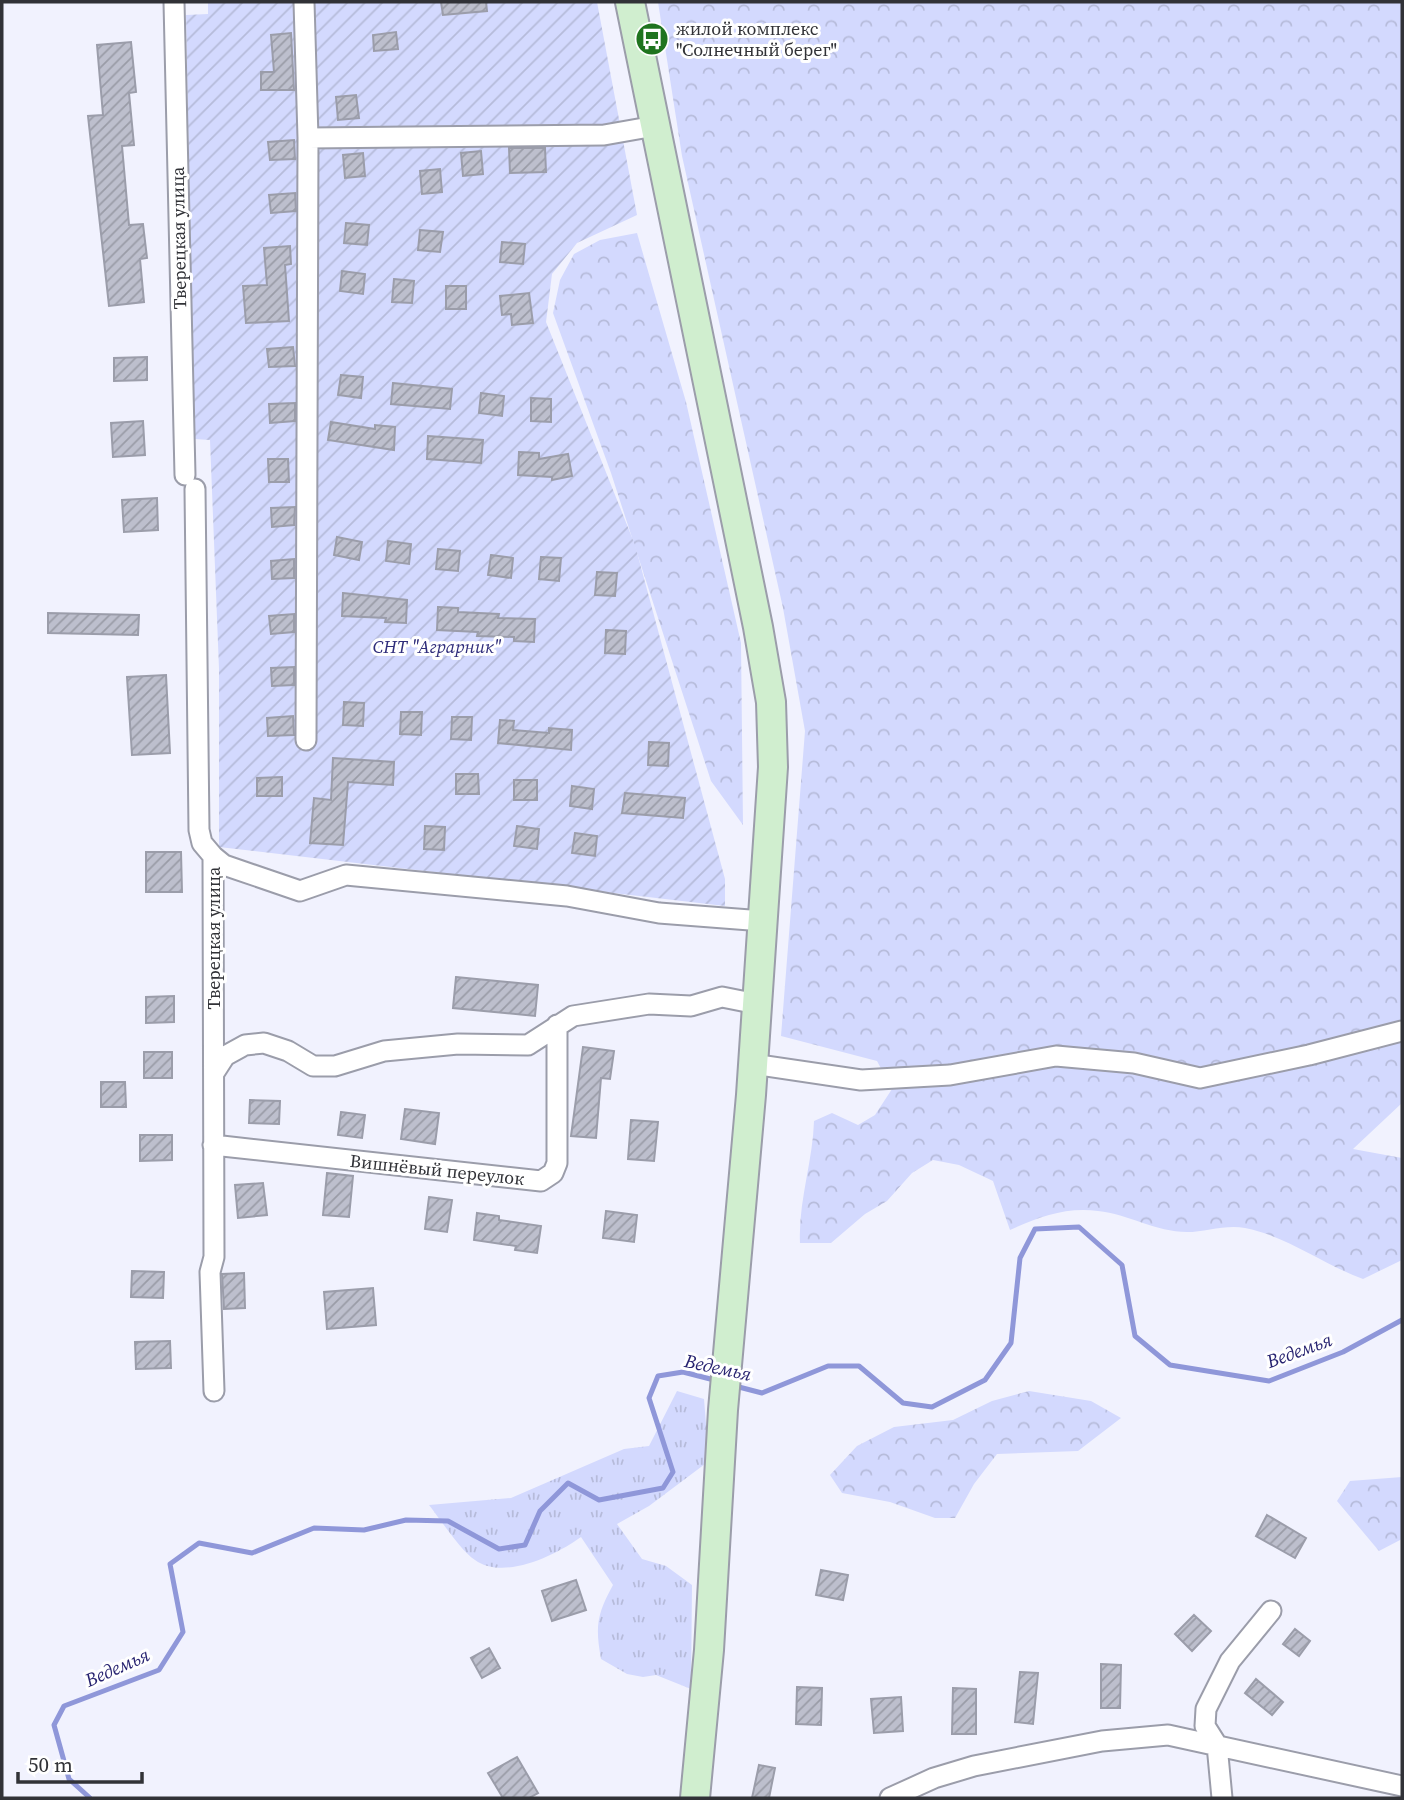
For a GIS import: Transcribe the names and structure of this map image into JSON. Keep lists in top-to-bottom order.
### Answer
{
  "streets": {
    "street": ["Тверецкая улица", "Вишнёвый переулок"]
  },
  "crossings": [
    ["Тверецкая улица", "Вишнёвый переулок"]
  ],
  "water": ["Ведемья"],
  "parks": ["СНТ \"Аграрник\""],
  "places": {
    "bus stop": ["жилой комплекс \"Солнечный берег\""]
  },
  "scale_bar": "50 m"
}
